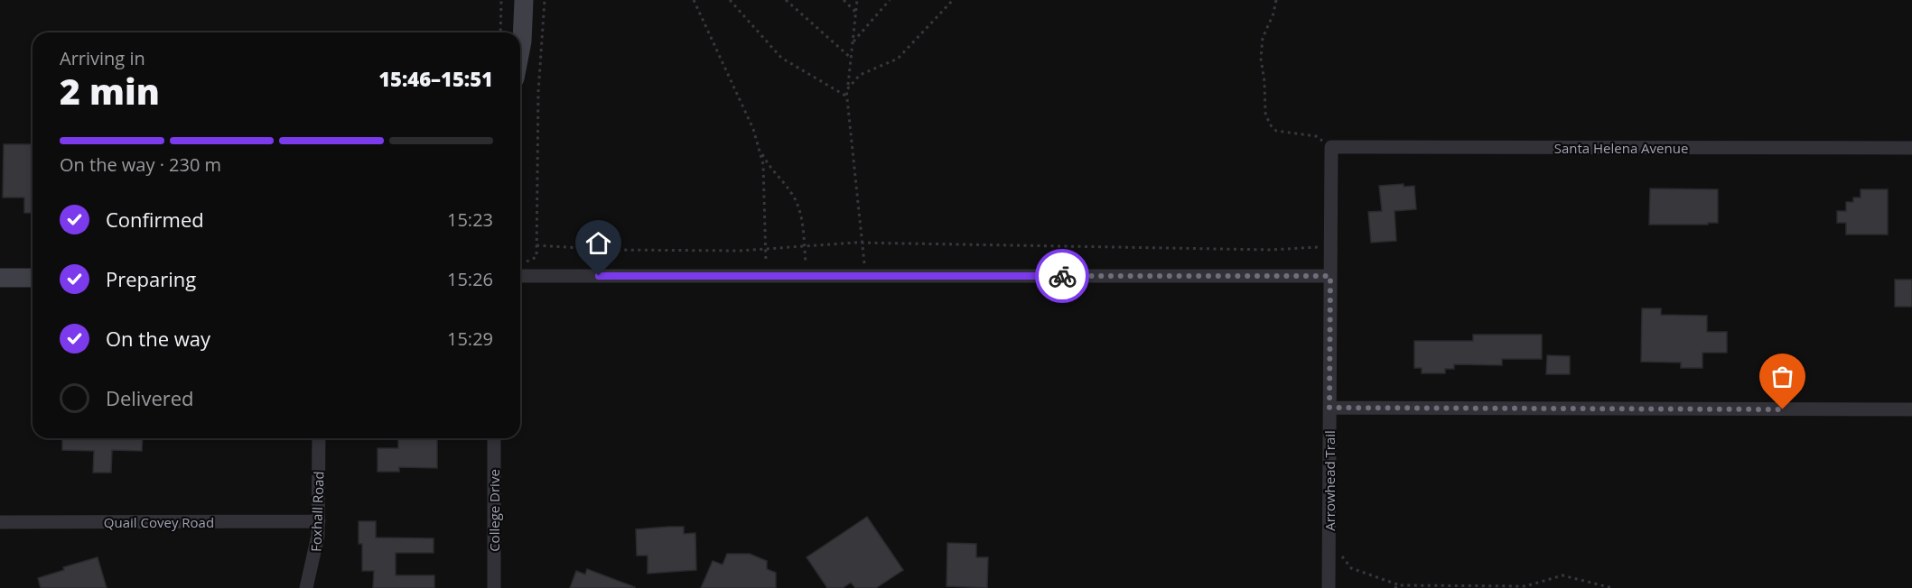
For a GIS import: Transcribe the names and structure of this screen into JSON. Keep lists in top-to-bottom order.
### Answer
{
  "streets": {
    "street": [
      "Santa Helena Avenue",
      "Arrowhead Trail",
      "College Drive",
      "Foxhall Road",
      "Quail Covey Road"
    ]
  },
  "crossings": [
    ["Santa Helena Avenue", "Arrowhead Trail"],
    ["Foxhall Road", "Quail Covey Road"]
  ],
  "page": {
    "heading": ["2 min", "Arriving in", "15:46–15:51"],
    "bar": "On the way · 230 m",
    "list": [
      ["Confirmed", "15:23"],
      ["Preparing", "15:26"],
      ["On the way", "15:29"],
      "Delivered"
    ]
  }
}
